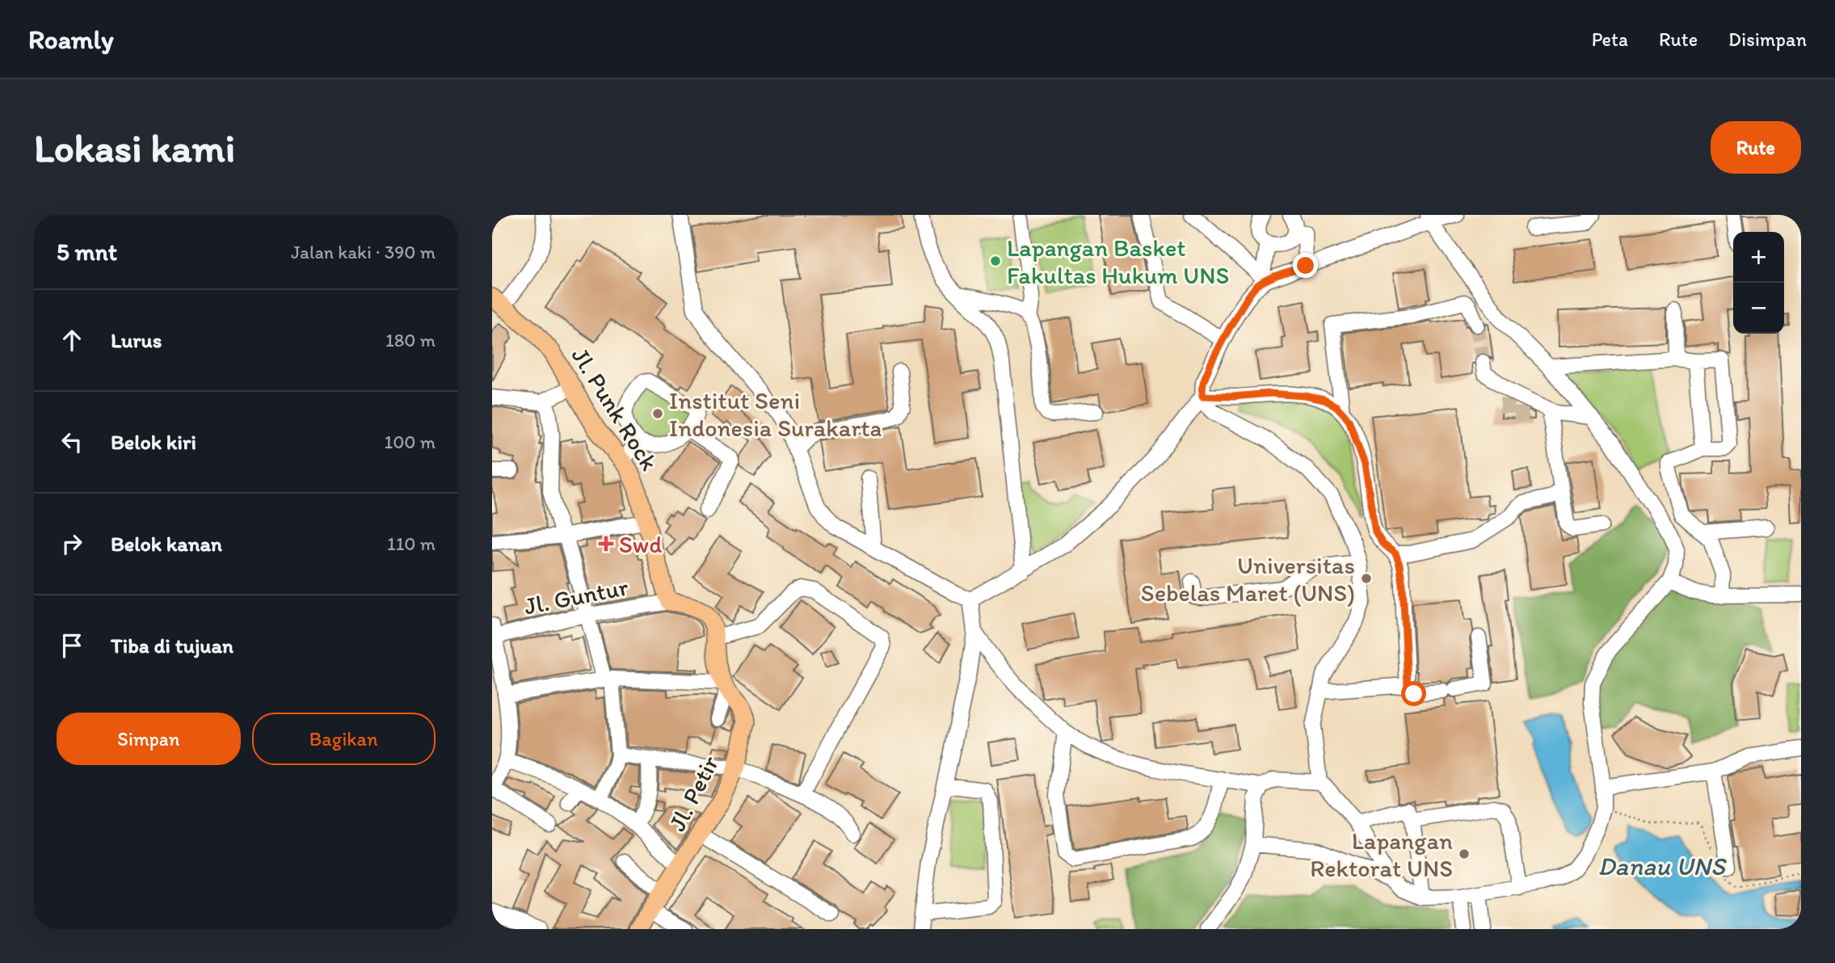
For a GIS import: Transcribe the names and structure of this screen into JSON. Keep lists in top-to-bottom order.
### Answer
{
  "streets": {
    "main road": ["Jl. Punk Rock", "Jl. Petir"],
    "street": ["Jl. Guntur"]
  },
  "crossings": [
    ["Jl. Punk Rock", "Jl. Guntur"],
    ["Jl. Punk Rock", "Jl. Petir"],
    ["Jl. Guntur", "Jl. Petir"]
  ],
  "water": ["Danau UNS"],
  "places": {
    "other": [
      "Lapangan Basket Fakultas Hukum UNS",
      "Institut Seni Indonesia Surakarta",
      "Universitas Sebelas Maret (UNS)",
      "Lapangan Rektorat UNS"
    ],
    "health": ["Swd"]
  },
  "page": {
    "header": "Roamly",
    "nav": ["Peta", "Rute", "Disimpan"],
    "buttons": [
      "Rute",
      ["Simpan", "Bagikan"]
    ],
    "title": "Lokasi kami",
    "heading": ["5 mnt", "Jalan kaki · 390 m"],
    "map_buttons": ["+", "−"],
    "list": [
      ["Lurus", "180 m"],
      ["Belok kiri", "100 m"],
      ["Belok kanan", "110 m"],
      "Tiba di tujuan"
    ]
  }
}
